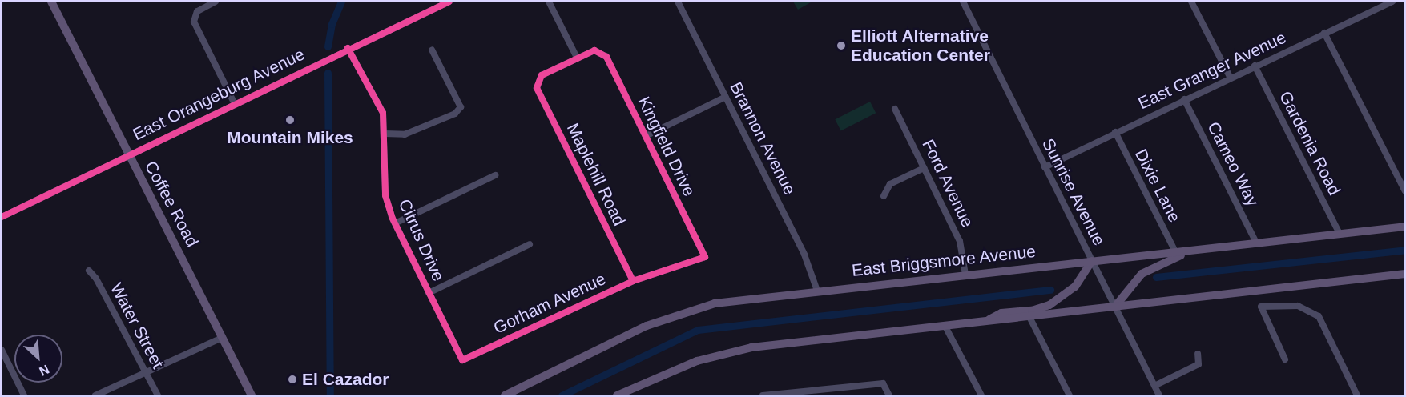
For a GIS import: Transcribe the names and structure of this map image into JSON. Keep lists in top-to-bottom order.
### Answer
{
  "streets": {
    "main road": ["Coffee Road", "East Briggsmore Avenue"],
    "street": [
      "East Granger Avenue",
      "East Orangeburg Avenue",
      "Brannon Avenue",
      "Gardenia Road",
      "Kingfield Drive",
      "Cameo Way",
      "Maplehill Road",
      "Ford Avenue",
      "Dixie Lane",
      "Sunrise Avenue",
      "Citrus Drive",
      "Gorham Avenue",
      "Water Street"
    ]
  },
  "crossings": [
    ["East Granger Avenue", "Gardenia Road"],
    ["East Granger Avenue", "Cameo Way"],
    ["East Granger Avenue", "Dixie Lane"],
    ["East Granger Avenue", "Sunrise Avenue"],
    ["East Orangeburg Avenue", "Coffee Road"],
    ["East Orangeburg Avenue", "Citrus Drive"],
    ["Brannon Avenue", "East Briggsmore Avenue"],
    ["Gardenia Road", "East Briggsmore Avenue"],
    ["Kingfield Drive", "Maplehill Road"],
    ["Kingfield Drive", "Gorham Avenue"],
    ["Cameo Way", "East Briggsmore Avenue"],
    ["Maplehill Road", "Gorham Avenue"],
    ["Ford Avenue", "East Briggsmore Avenue"],
    ["Dixie Lane", "East Briggsmore Avenue"],
    ["Sunrise Avenue", "East Briggsmore Avenue"],
    ["Citrus Drive", "Gorham Avenue"]
  ],
  "places": ["Elliott Alternative Education Center", "Mountain Mikes", "El Cazador"],
  "north": "bottom right"
}
